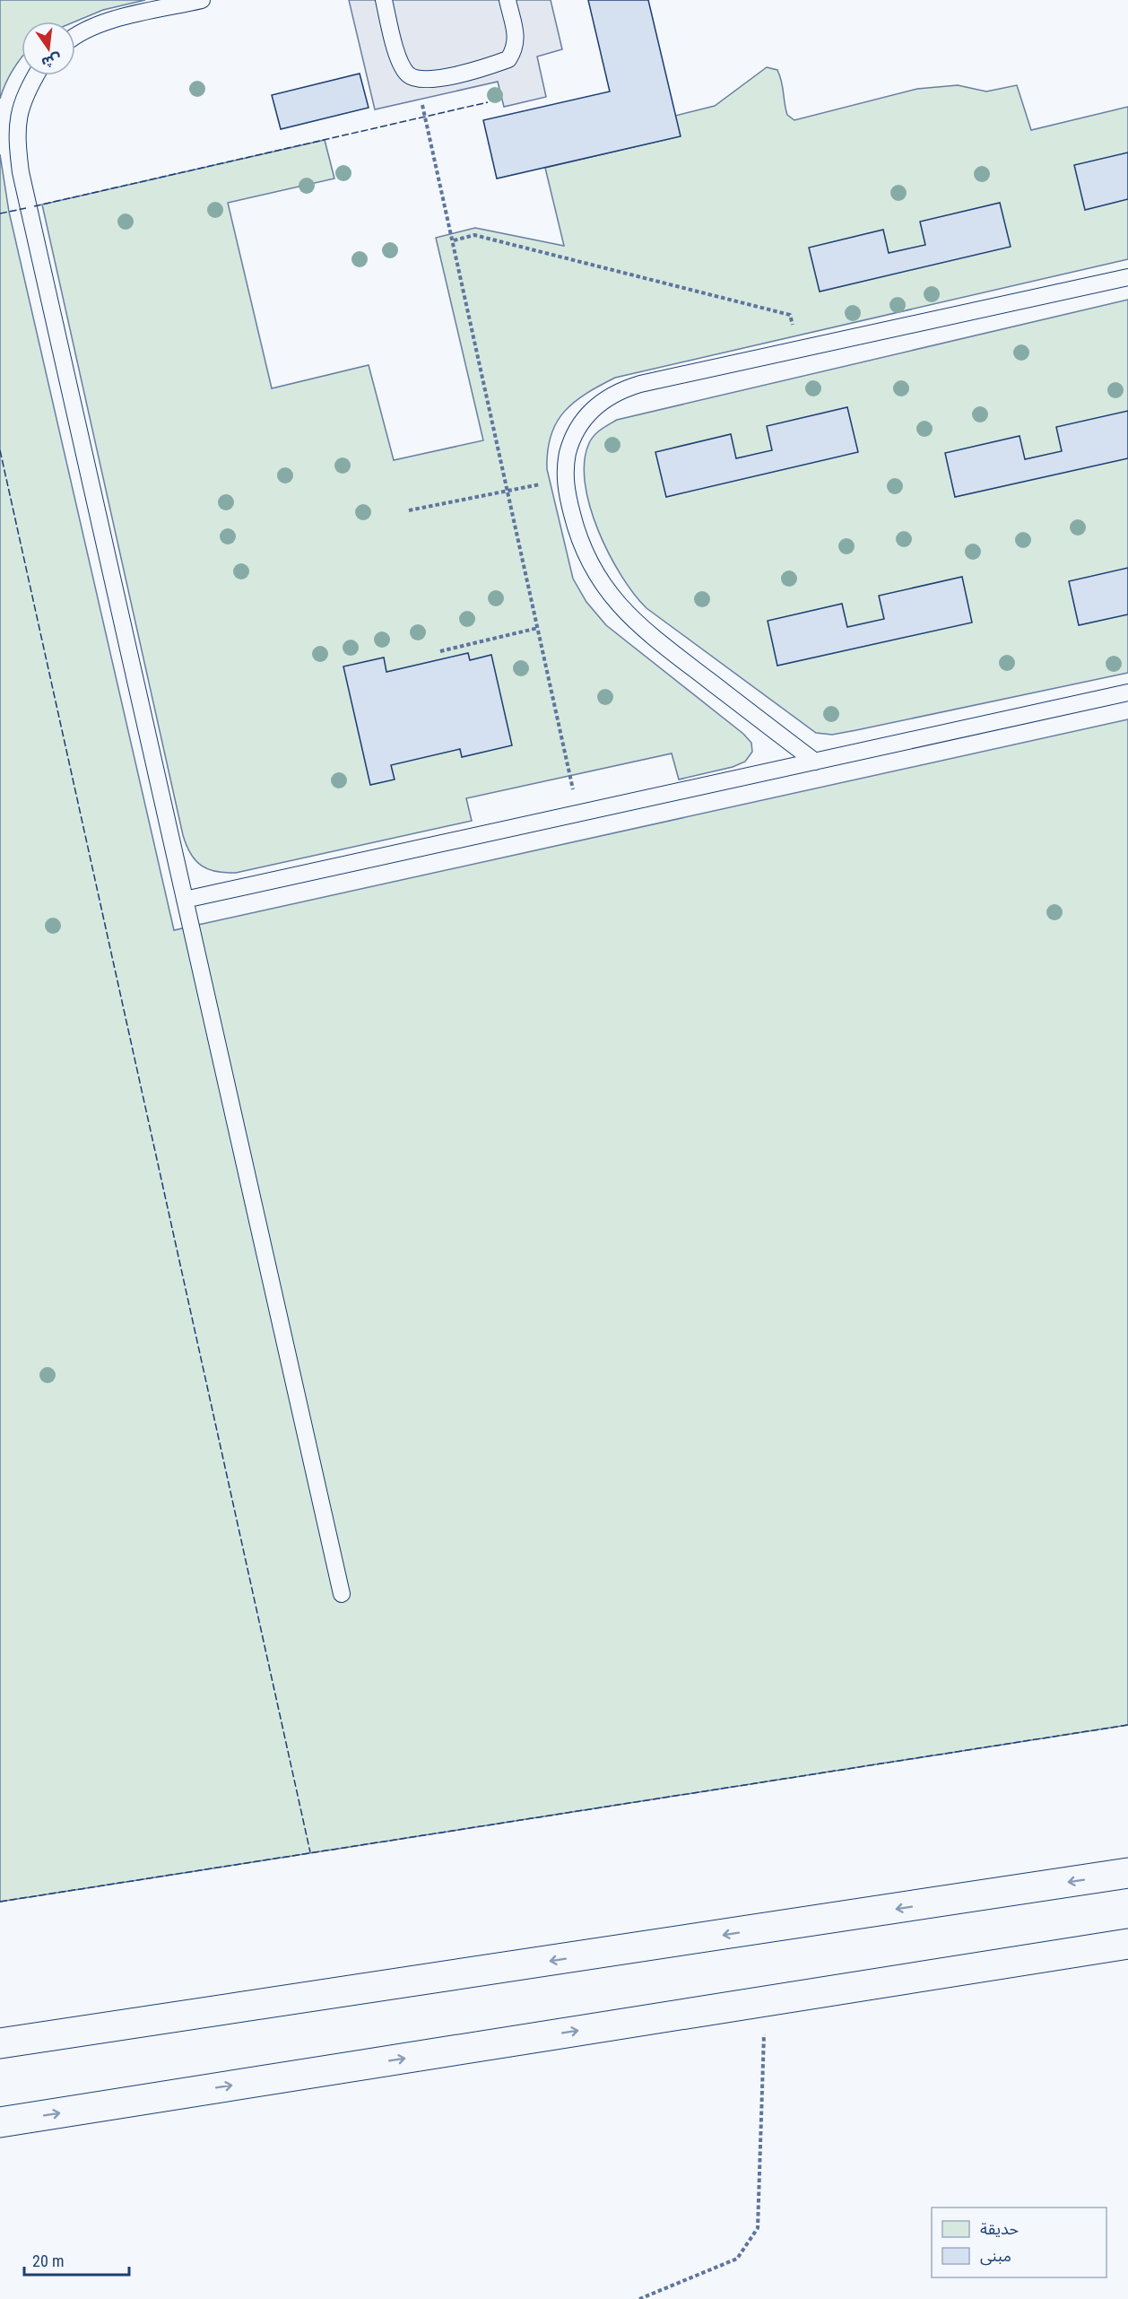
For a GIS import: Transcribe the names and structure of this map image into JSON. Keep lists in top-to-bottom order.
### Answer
{
  "legend": ["حديقة", "مبنى"],
  "scale_bar": "20 m",
  "north": "bottom"
}
